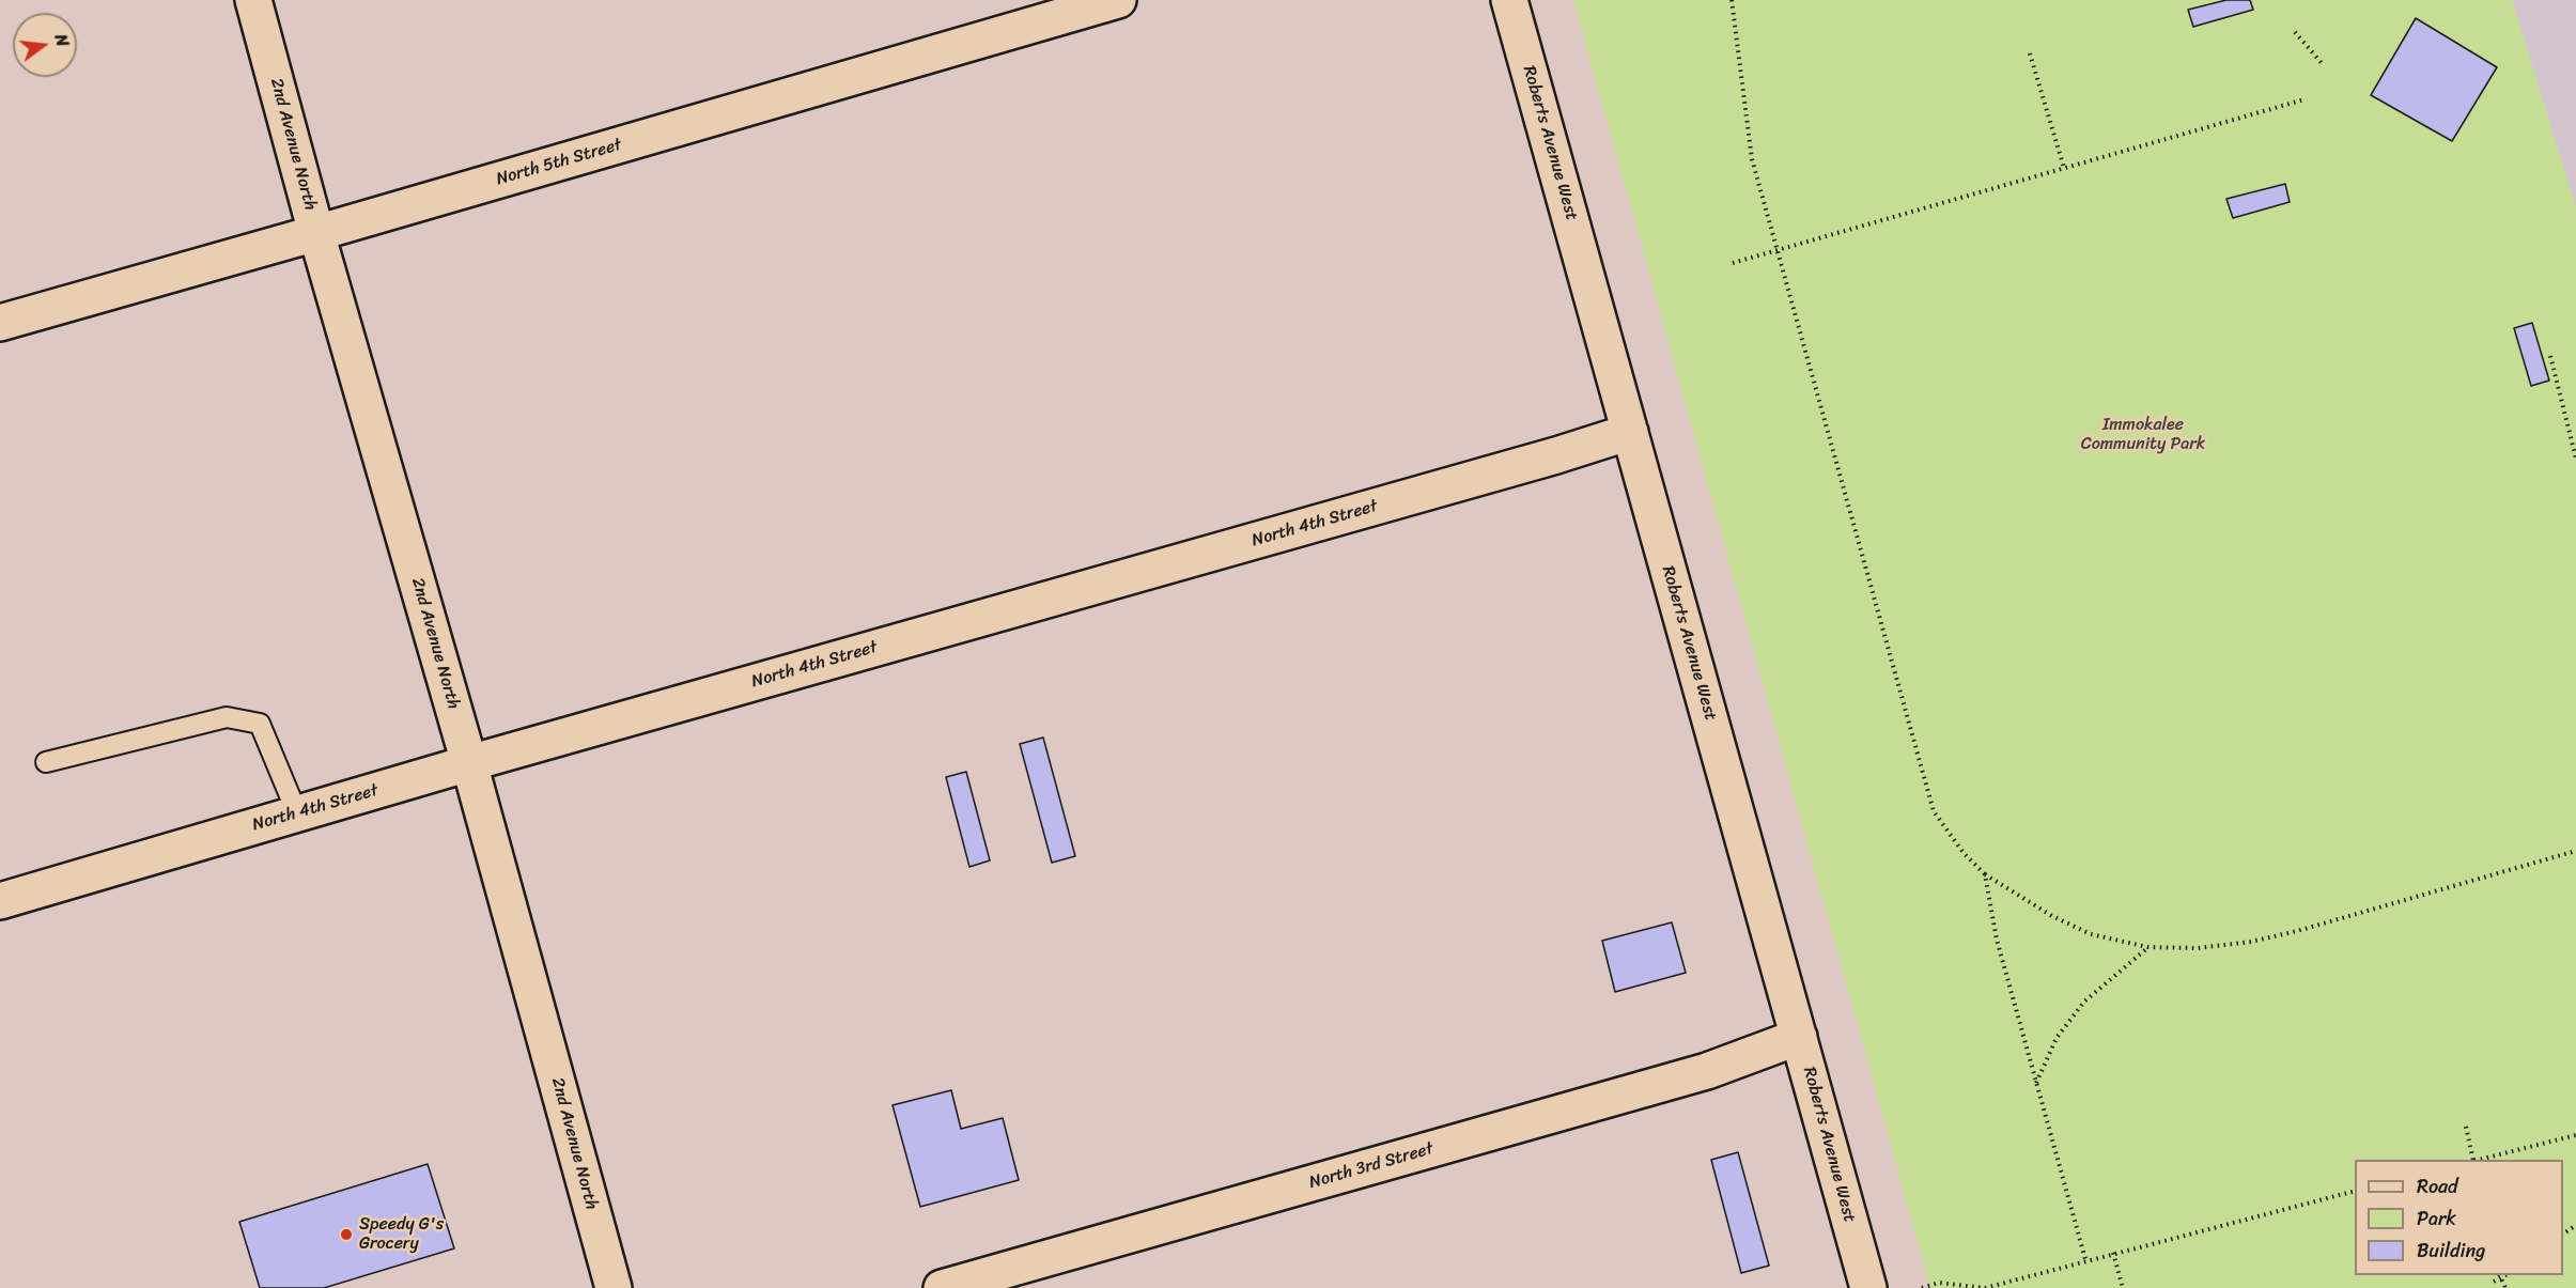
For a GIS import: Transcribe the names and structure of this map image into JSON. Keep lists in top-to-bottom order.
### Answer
{
  "streets": {
    "street": [
      "Roberts Avenue West",
      "2nd Avenue North",
      "North 5th Street",
      "North 4th Street",
      "North 3rd Street"
    ]
  },
  "crossings": [
    ["Roberts Avenue West", "North 4th Street"],
    ["Roberts Avenue West", "North 3rd Street"],
    ["2nd Avenue North", "North 5th Street"],
    ["2nd Avenue North", "North 4th Street"]
  ],
  "parks": ["Immokalee Community Park"],
  "places": ["Speedy G's Grocery"],
  "legend": ["Road", "Park", "Building"],
  "north": "right"
}
